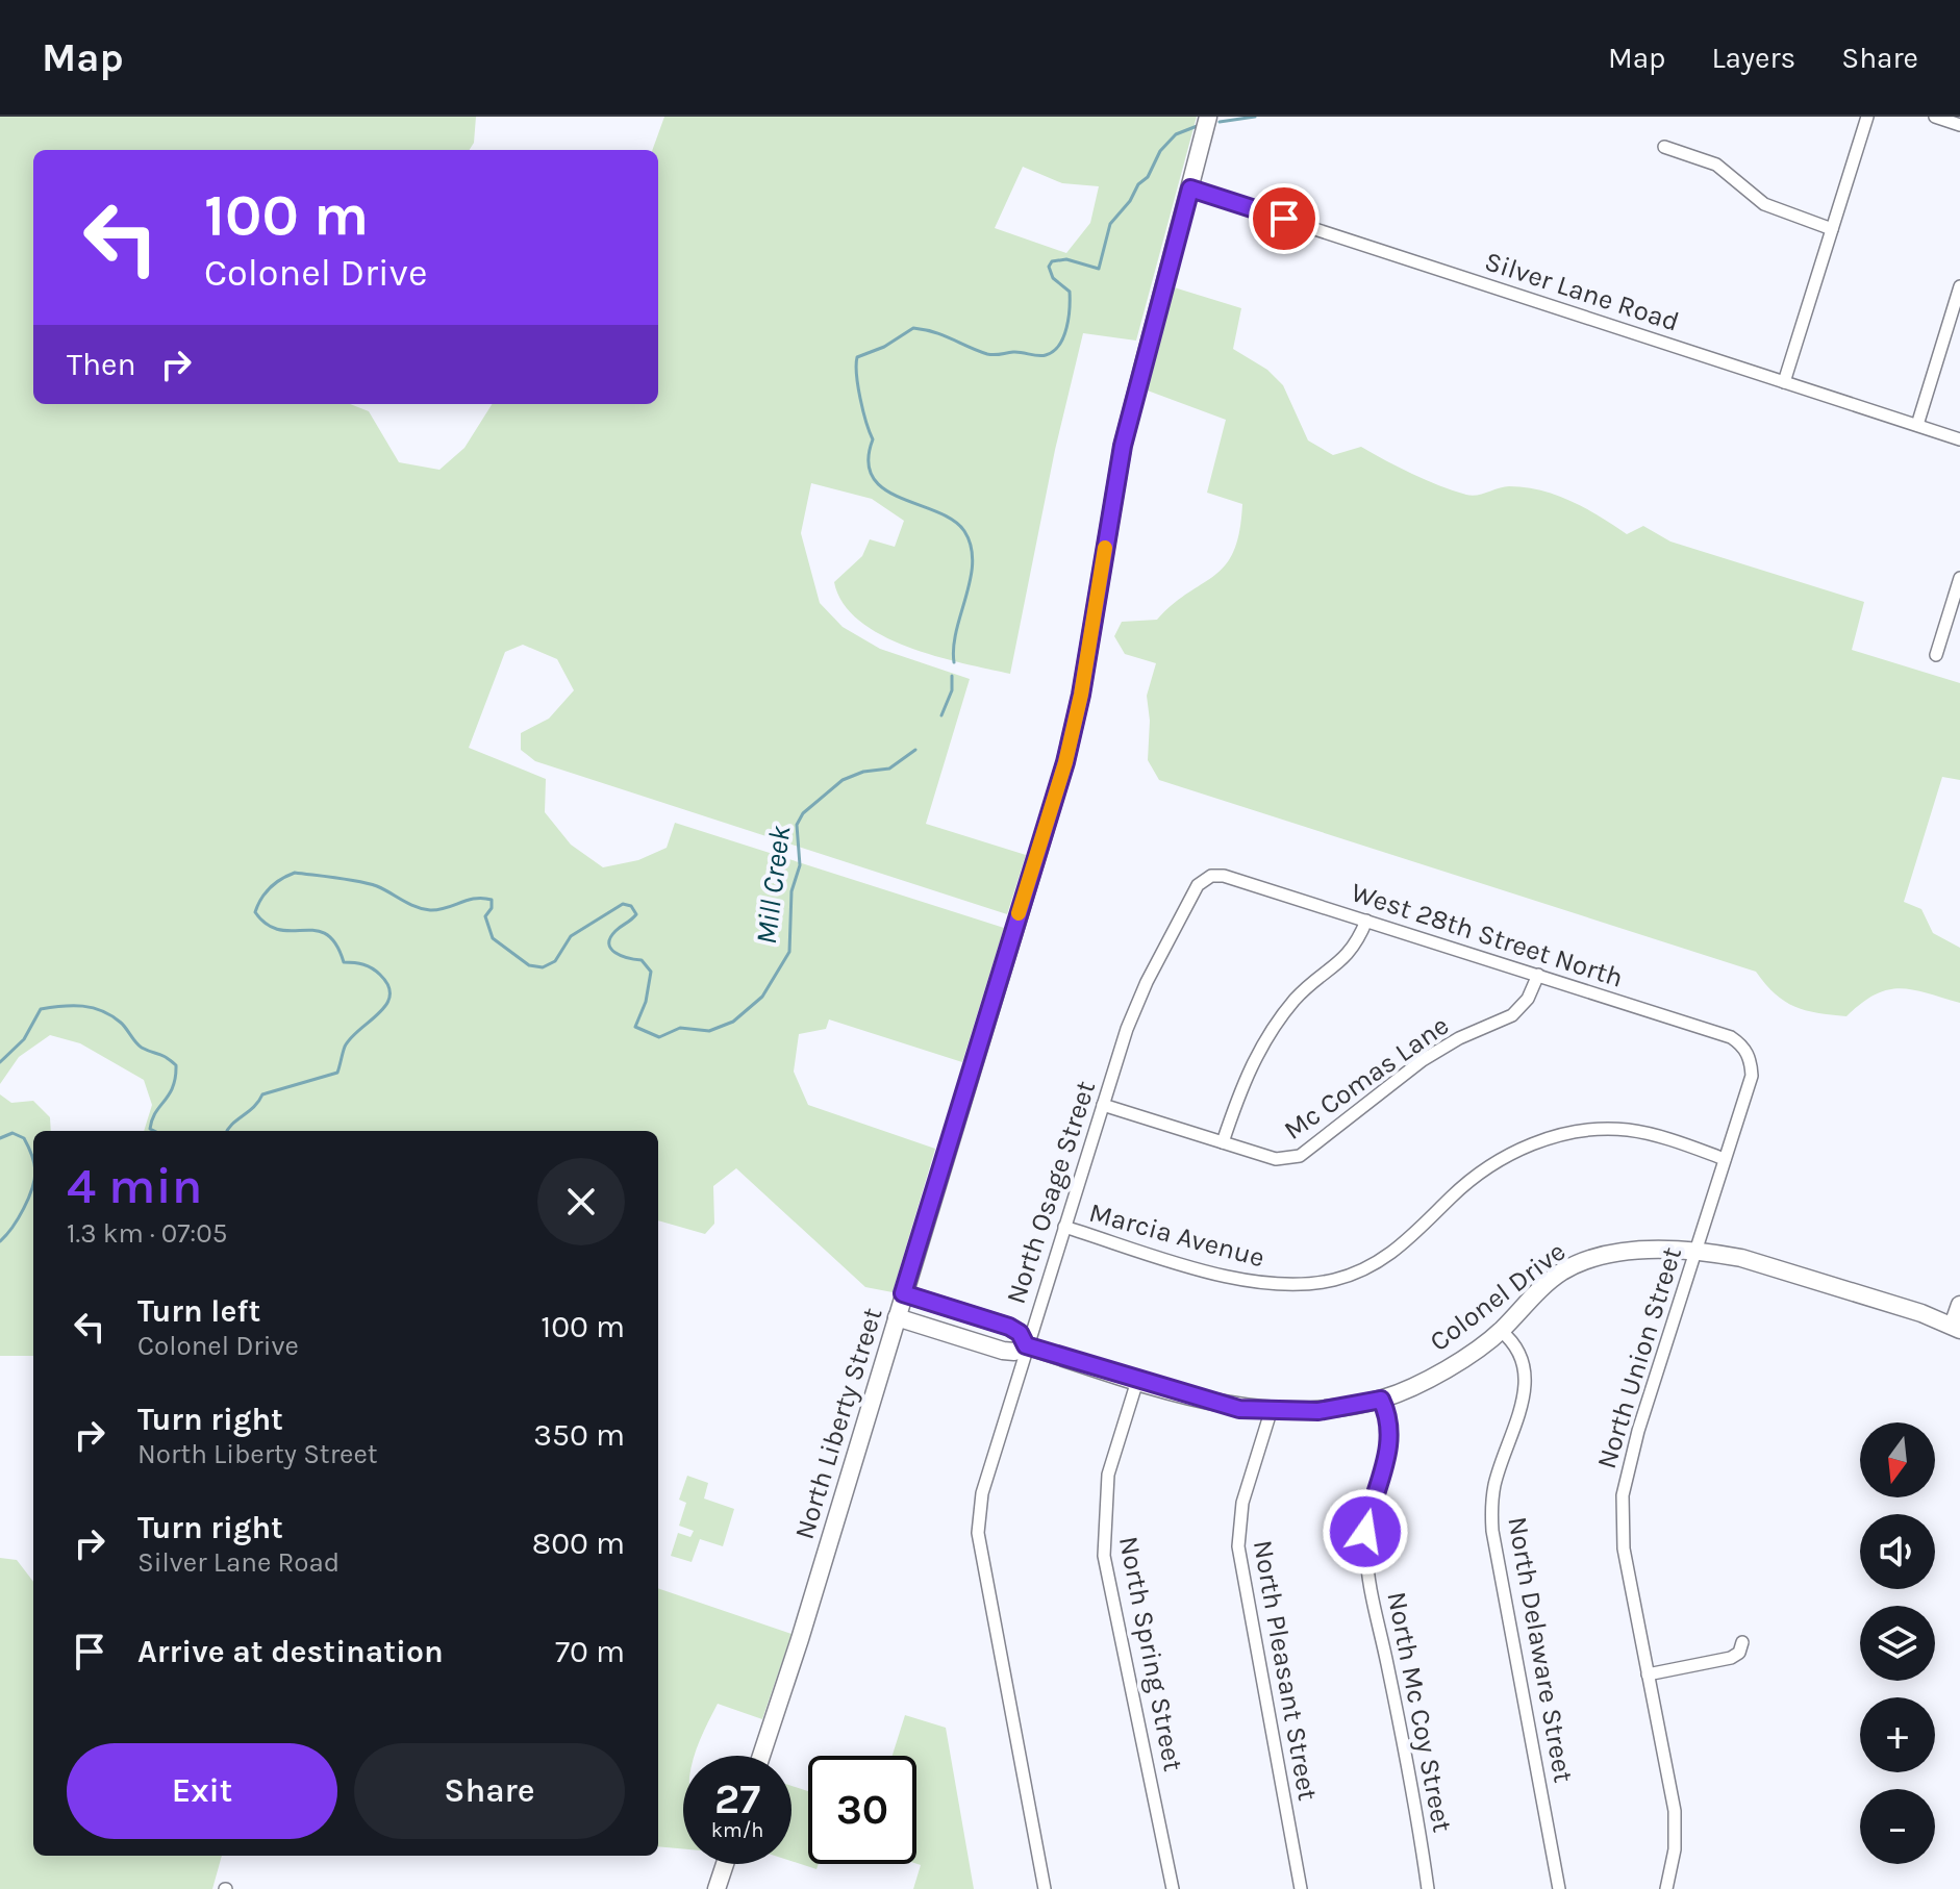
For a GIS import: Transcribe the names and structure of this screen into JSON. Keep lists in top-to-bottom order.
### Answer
{
  "streets": {
    "main road": ["Colonel Drive", "North Liberty Street"],
    "street": [
      "Silver Lane Road",
      "West 28th Street North",
      "Mc Comas Lane",
      "North Osage Street",
      "Marcia Avenue",
      "North Union Street",
      "North Delaware Street",
      "North Spring Street",
      "North Pleasant Street",
      "North Mc Coy Street"
    ]
  },
  "crossings": [
    ["Silver Lane Road", "North Liberty Street"],
    ["West 28th Street North", "Mc Comas Lane"],
    ["West 28th Street North", "North Osage Street"],
    ["West 28th Street North", "North Union Street"],
    ["Mc Comas Lane", "North Osage Street"],
    ["North Osage Street", "Marcia Avenue"],
    ["North Osage Street", "Colonel Drive"],
    ["Marcia Avenue", "North Union Street"],
    ["Colonel Drive", "North Union Street"],
    ["Colonel Drive", "North Liberty Street"],
    ["Colonel Drive", "North Delaware Street"],
    ["Colonel Drive", "North Spring Street"],
    ["Colonel Drive", "North Pleasant Street"],
    ["Colonel Drive", "North Mc Coy Street"]
  ],
  "water": ["Mill Creek"],
  "north": "bottom",
  "page": {
    "header": "Map",
    "nav": ["Map", "Layers", "Share"],
    "turn": ["100 m", "Colonel Drive"],
    "then": "Then",
    "heading": ["4 min", "1.3 km · 07:05"],
    "list": [
      {
        "name": "Turn left",
        "note": "Colonel Drive",
        "value": "100 m"
      },
      {
        "name": "Turn right",
        "note": "North Liberty Street",
        "value": "350 m"
      },
      {
        "name": "Turn right",
        "note": "Silver Lane Road",
        "value": "800 m"
      },
      {
        "name": "Arrive at destination",
        "value": "70 m"
      }
    ],
    "map_buttons": ["+", "−"],
    "buttons": ["Exit", "Share"],
    "speed": "27 km/h",
    "limit": "30"
  }
}
